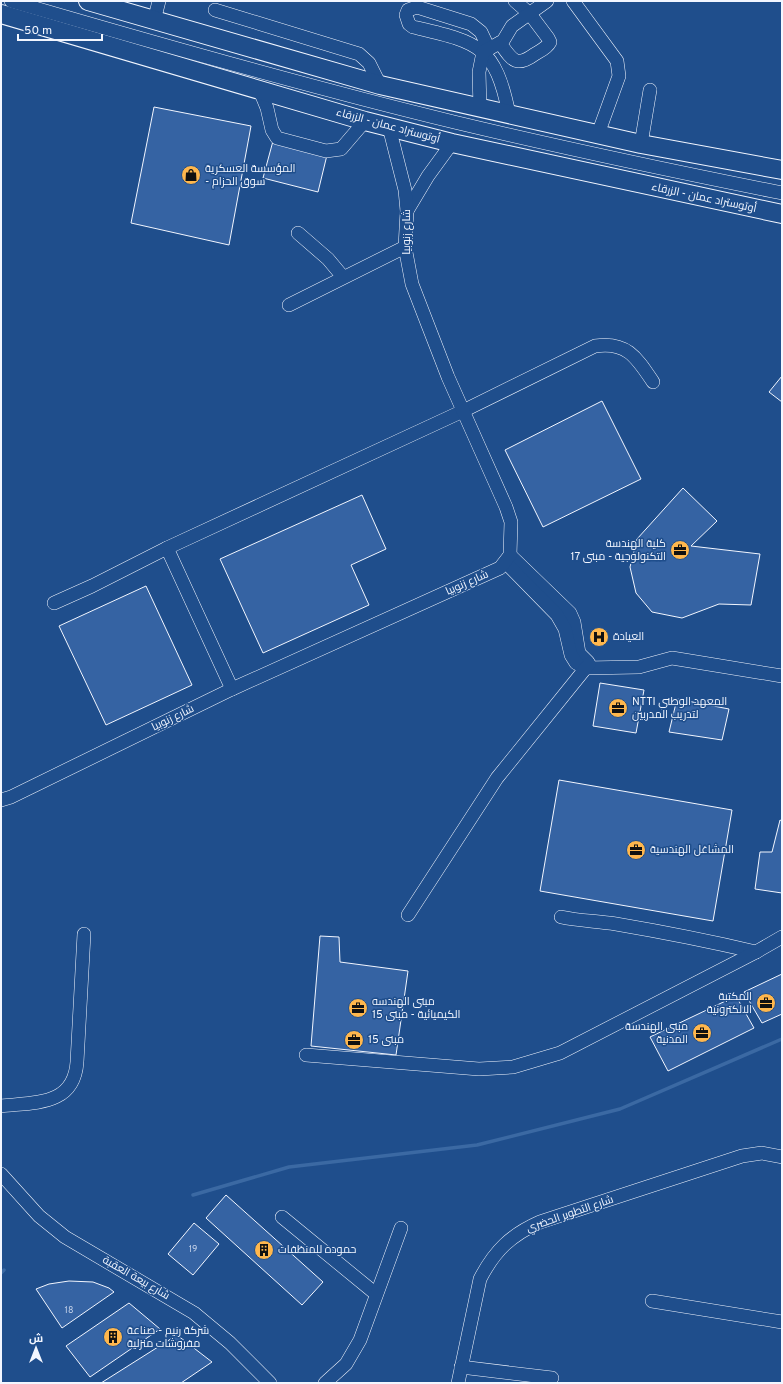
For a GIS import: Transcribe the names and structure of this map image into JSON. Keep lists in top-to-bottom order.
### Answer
{
  "streets": {
    "highway": ["أوتوستراد عمان - الزرقاء"],
    "street": ["شارع زنوبيا", "شارع التطوير الحضري", "شارع بيعة العقبة"]
  },
  "crossings": [
    ["أوتوستراد عمان - الزرقاء", "شارع زنوبيا"]
  ],
  "places": {
    "shop": ["المؤسسة العسكرية - سوق الحزام"],
    "office": [
      "كلية الهندسة التكنولوجية - مبنى 17",
      "NTTI المعهد الوطني لتدريب المدربين",
      "المشاغل الهندسية",
      "المكتبة الالكترونية",
      "مبنى الهندسه الكيميائية - مبنى 15",
      "مبنى الهندسة المدنية",
      "مبنى 15"
    ],
    "hospital": ["العيادة"],
    "building": ["حموده للمنظفات", "شركة رنيم - صناعة مفروشات منزلية"]
  },
  "house_numbers": ["19", "18"],
  "scale_bar": "50 m",
  "north": "top"
}
